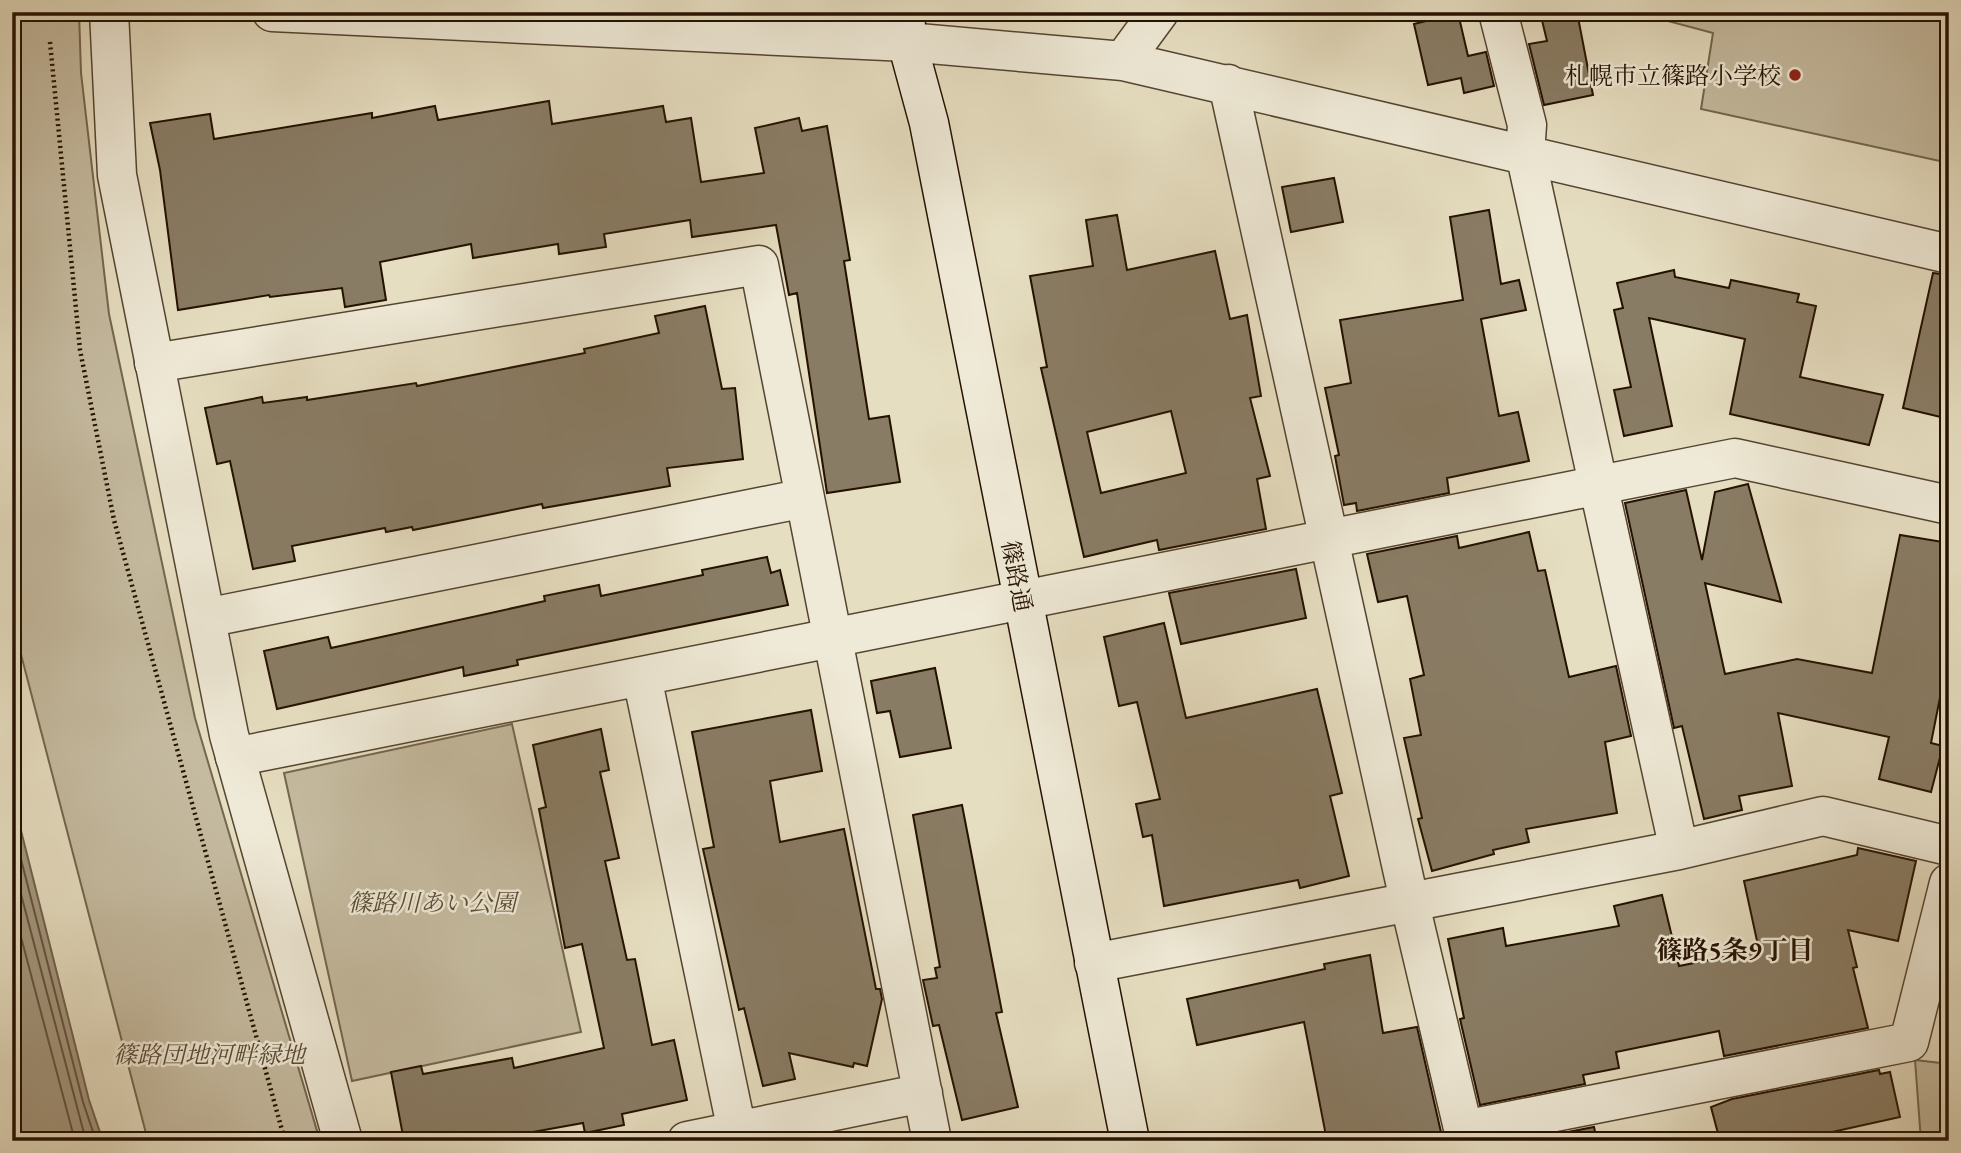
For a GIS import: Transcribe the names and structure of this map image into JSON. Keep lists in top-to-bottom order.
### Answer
{
  "streets": {
    "street": ["篠路通"]
  },
  "districts": ["篠路5条9丁目"],
  "parks": ["篠路川あい公園", "篠路団地河畔緑地"],
  "places": ["札幌市立篠路小学校"]
}
